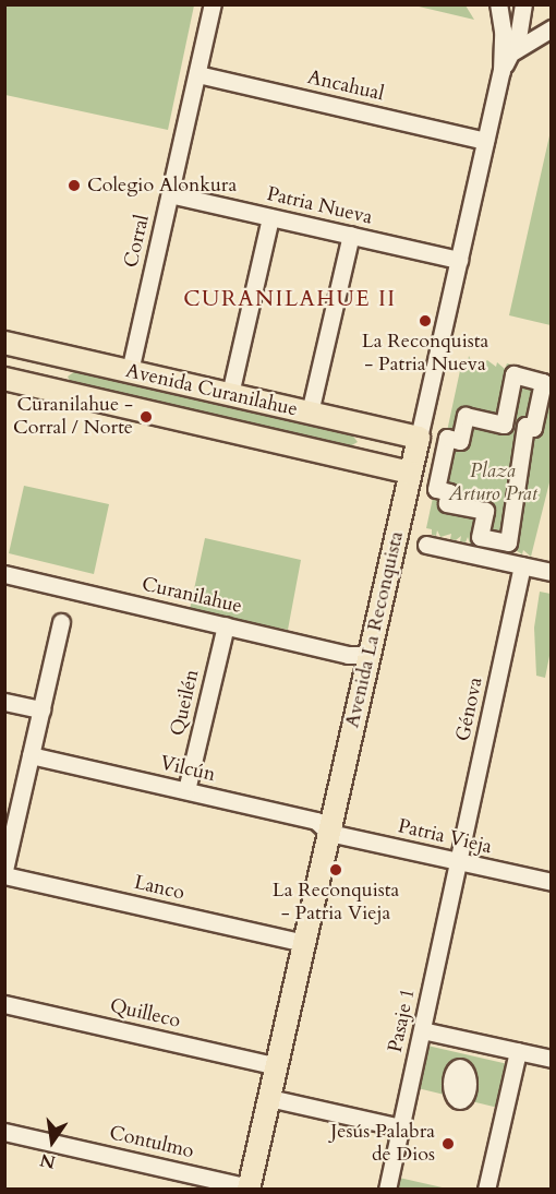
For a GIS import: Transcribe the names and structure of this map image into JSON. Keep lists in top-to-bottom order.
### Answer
{
  "streets": {
    "main road": ["Avenida Curanilahue", "Avenida La Reconquista"],
    "street": [
      "Ancahual",
      "Patria Nueva",
      "Corral",
      "Curanilahue",
      "Queilén",
      "Génova",
      "Vilcún",
      "Patria Vieja",
      "Lanco",
      "Quilleco",
      "Pasaje 1",
      "Contulmo"
    ]
  },
  "crossings": [
    ["Ancahual", "Corral"],
    ["Ancahual", "Avenida La Reconquista"],
    ["Patria Nueva", "Corral"],
    ["Patria Nueva", "Avenida La Reconquista"],
    ["Corral", "Avenida Curanilahue"],
    ["Avenida Curanilahue", "Avenida La Reconquista"],
    ["Curanilahue", "Avenida La Reconquista"],
    ["Curanilahue", "Queilén"],
    ["Avenida La Reconquista", "Vilcún"],
    ["Avenida La Reconquista", "Patria Vieja"],
    ["Avenida La Reconquista", "Lanco"],
    ["Avenida La Reconquista", "Quilleco"],
    ["Avenida La Reconquista", "Contulmo"],
    ["Queilén", "Vilcún"],
    ["Génova", "Patria Vieja"],
    ["Génova", "Pasaje 1"],
    ["Vilcún", "Patria Vieja"],
    ["Patria Vieja", "Pasaje 1"]
  ],
  "districts": ["CURANILAHUE II"],
  "parks": ["Plaza Arturo Prat"],
  "places": [
    "Colegio Alonkura",
    "La Reconquista - Patria Nueva",
    "Curanilahue - Corral / Norte",
    "La Reconquista - Patria Vieja",
    "Jesús Palabra de Dios"
  ],
  "north": "bottom"
}
